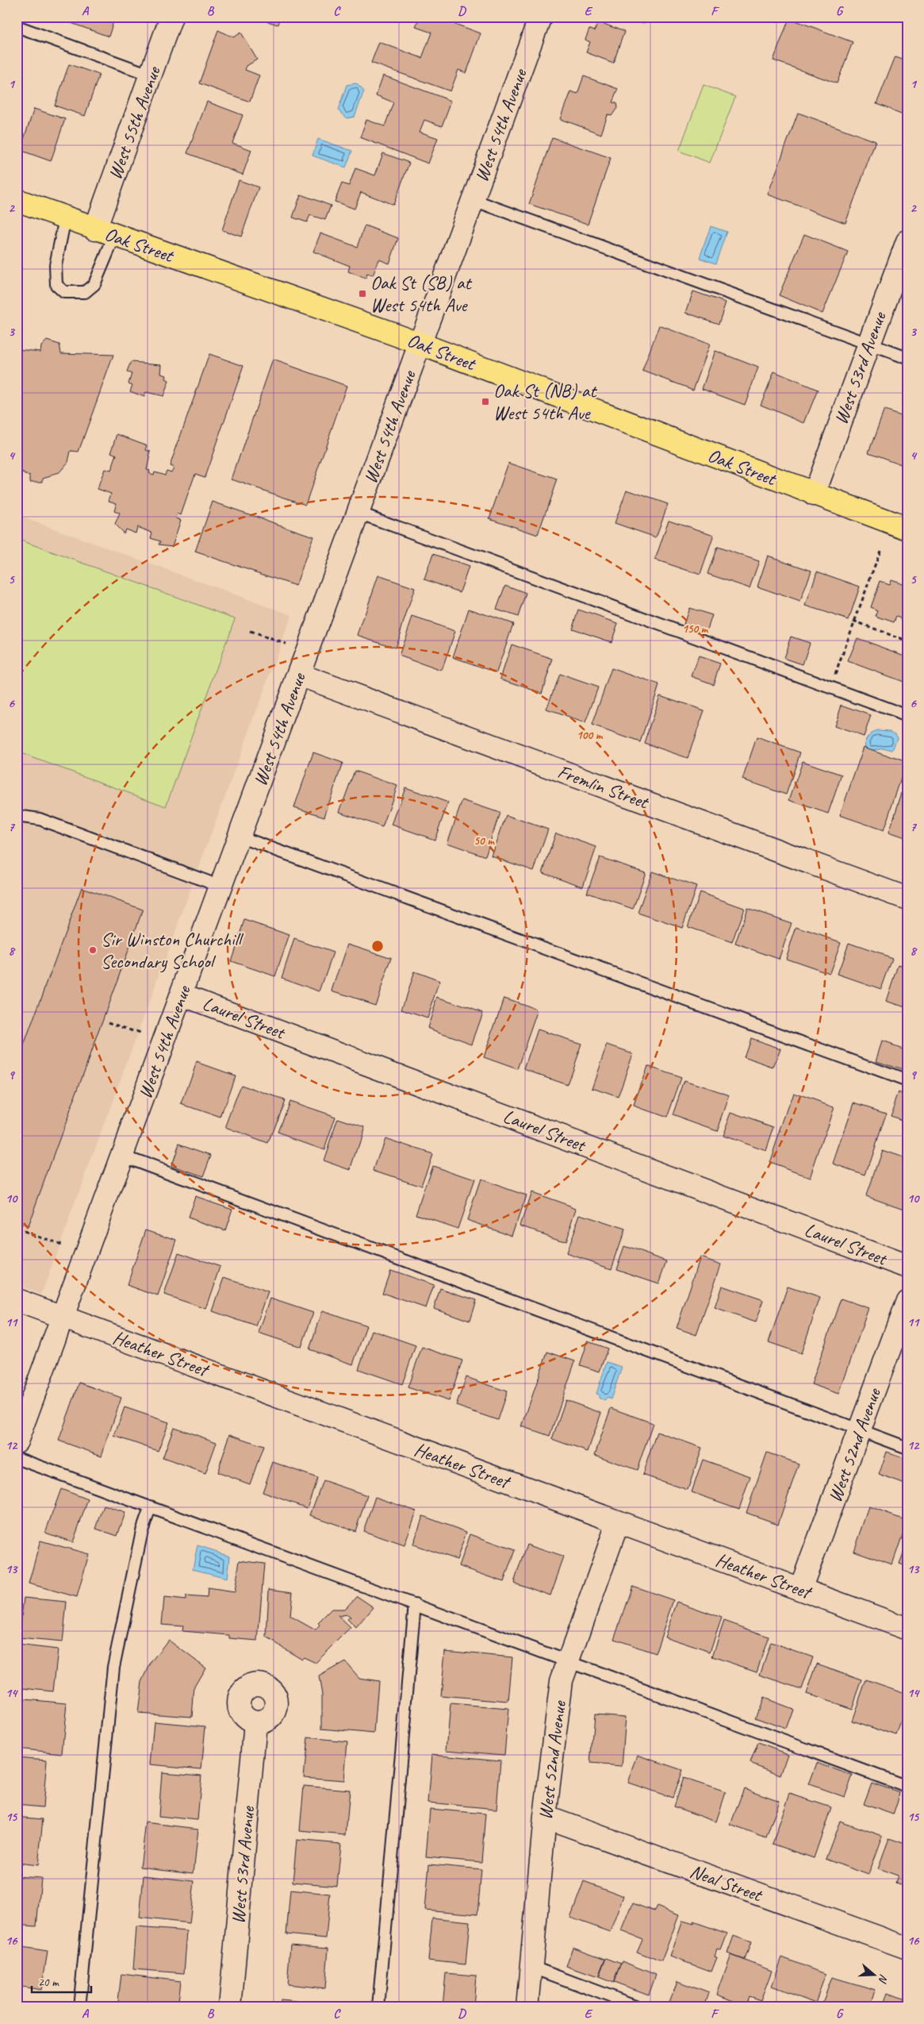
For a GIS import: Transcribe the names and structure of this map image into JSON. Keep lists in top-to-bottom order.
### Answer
{
  "streets": {
    "main road": ["Oak Street"],
    "street": [
      "West 55th Avenue",
      "West 54th Avenue",
      "West 53rd Avenue",
      "Fremlin Street",
      "Laurel Street",
      "Heather Street",
      "West 52nd Avenue",
      "Neal Street"
    ]
  },
  "crossings": [
    ["West 55th Avenue", "Oak Street"],
    ["West 54th Avenue", "Oak Street"],
    ["West 54th Avenue", "Fremlin Street"],
    ["West 54th Avenue", "Laurel Street"],
    ["West 54th Avenue", "Heather Street"],
    ["Oak Street", "West 53rd Avenue"],
    ["Heather Street", "West 52nd Avenue"],
    ["West 52nd Avenue", "Neal Street"]
  ],
  "places": {
    "transit": ["Oak St (SB) at West 54th Ave", "Oak St (NB) at West 54th Ave"],
    "other": ["Sir Winston Churchill Secondary School"]
  },
  "scale_bar": "20 m",
  "north": "right",
  "grid": {
    "columns": [
      "A",
      "B",
      "C",
      "D",
      "E",
      "F",
      "G"
    ],
    "rows": [
      "1",
      "2",
      "3",
      "4",
      "5",
      "6",
      "7",
      "8",
      "9",
      "10",
      "11",
      "12",
      "13",
      "14",
      "15",
      "16"
    ]
  },
  "rings": ["150 m", "100 m", "50 m"]
}
